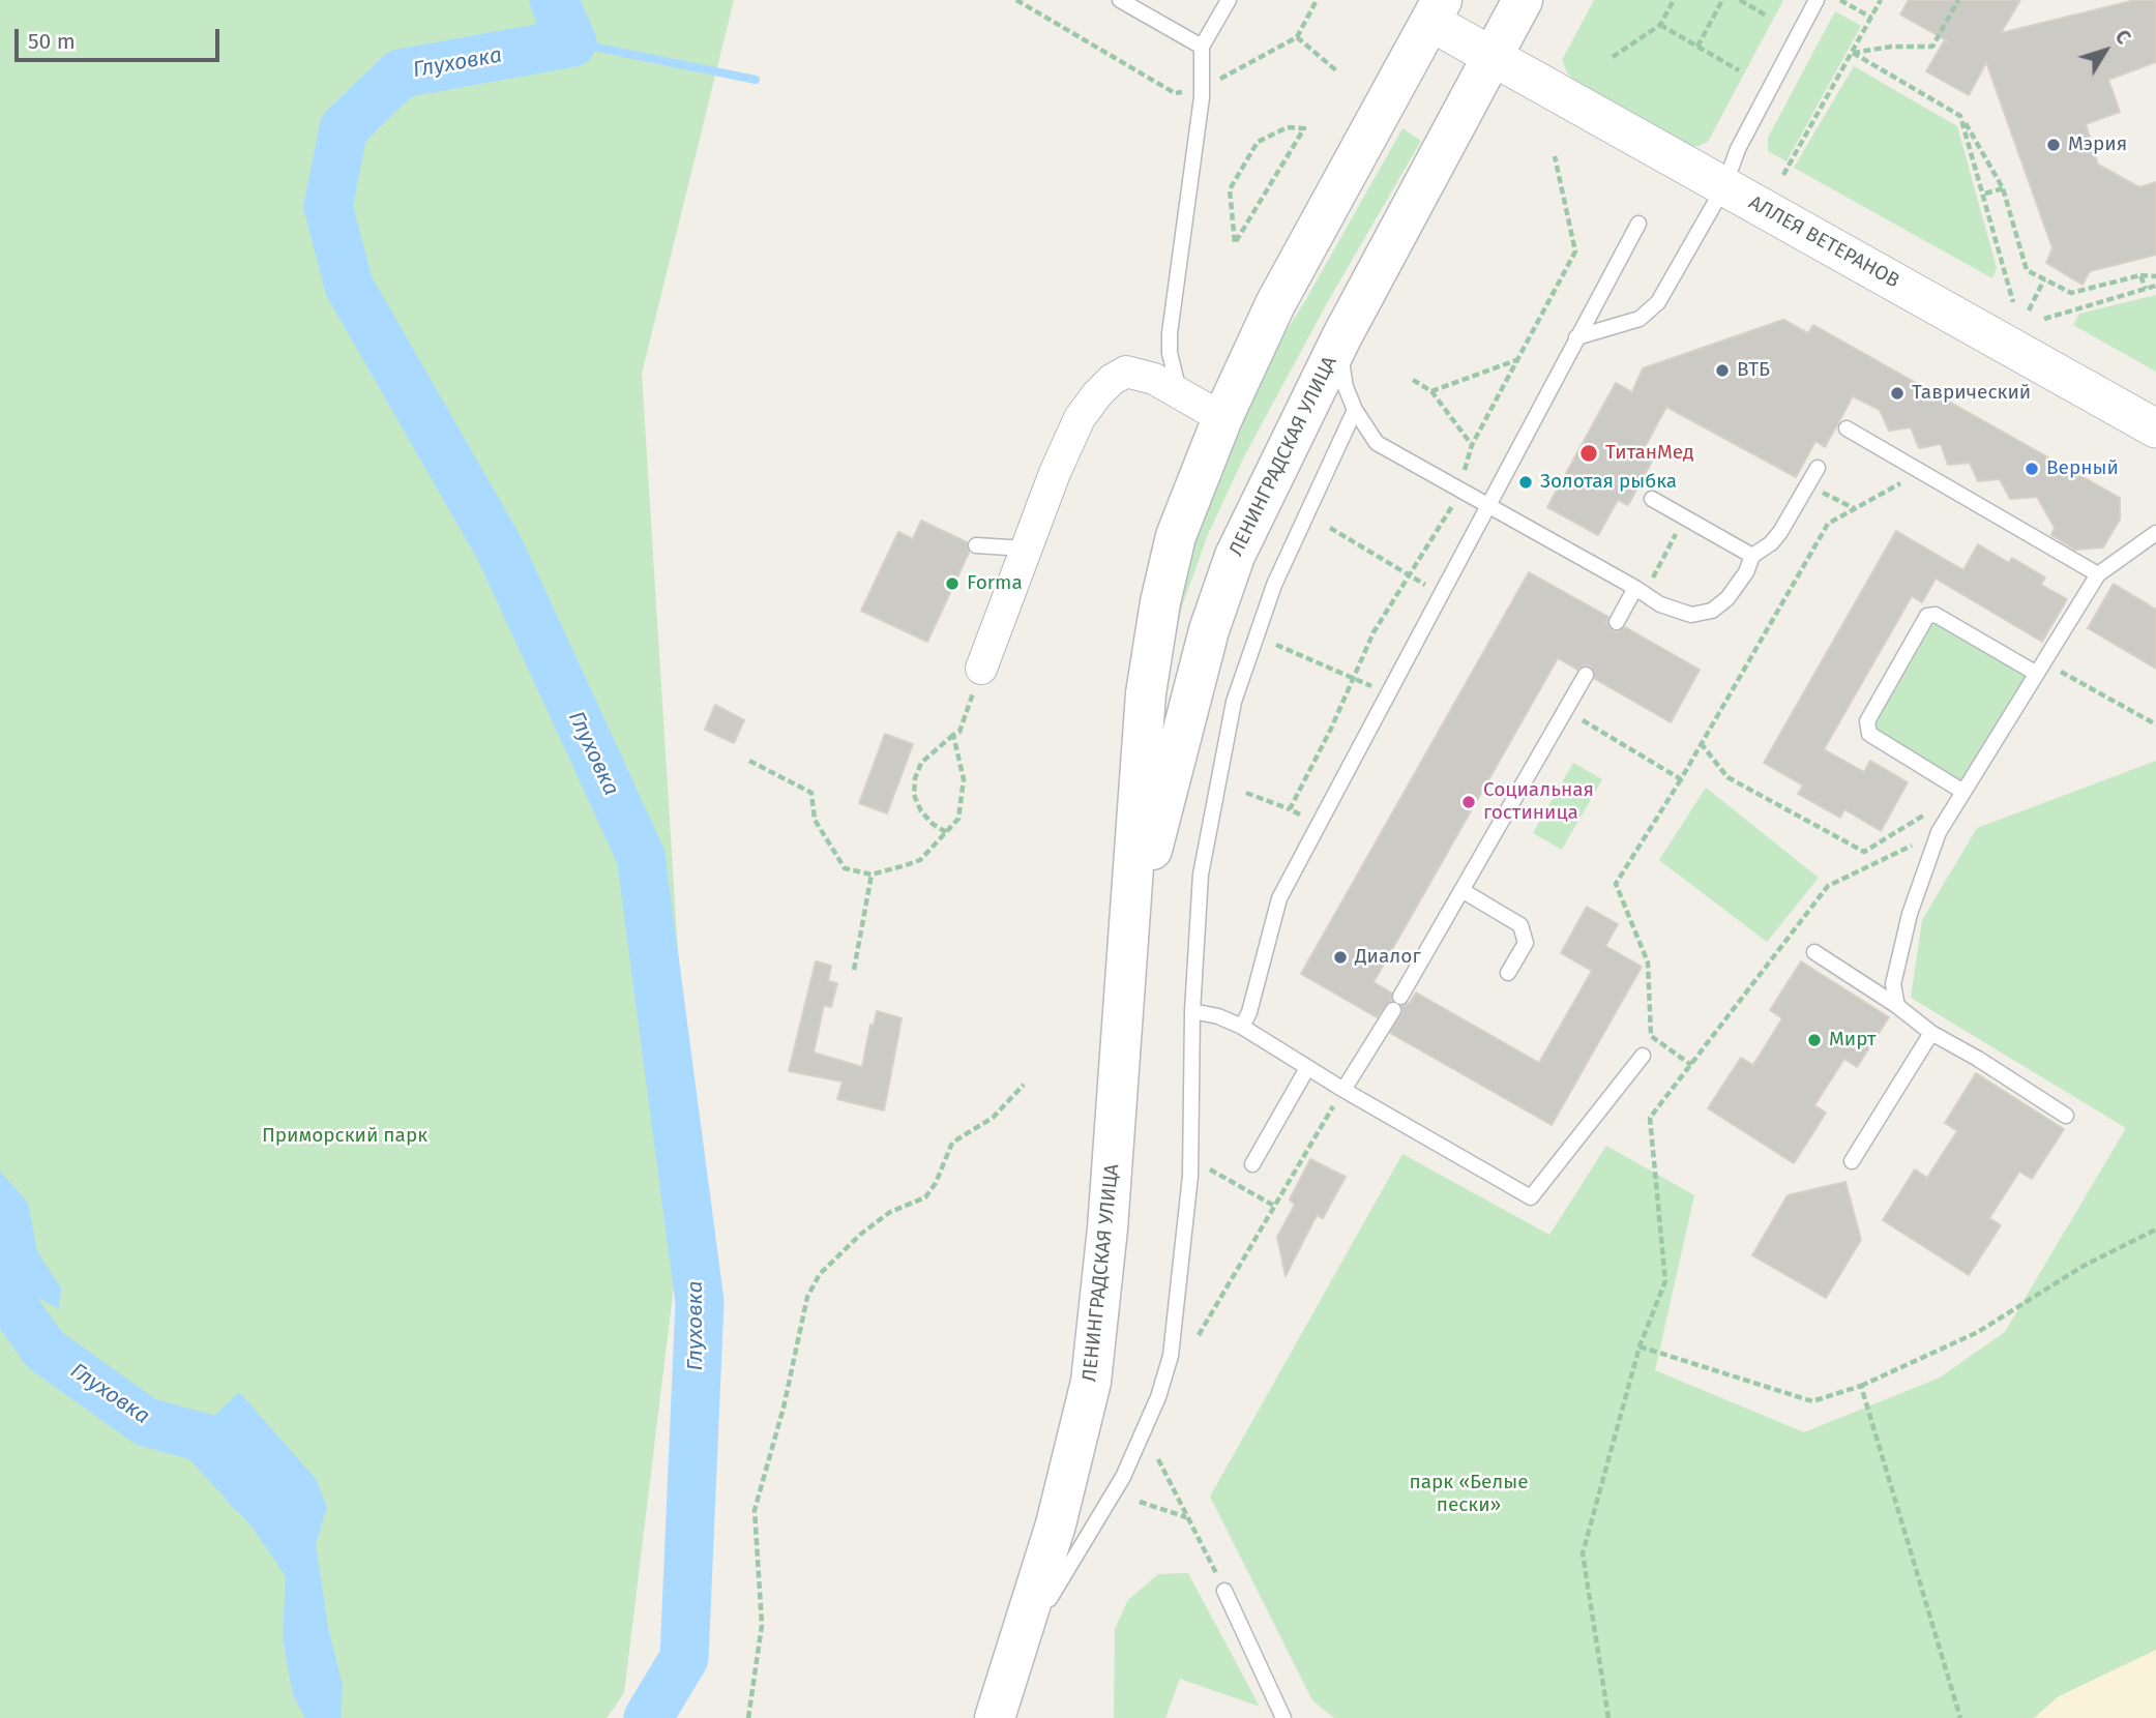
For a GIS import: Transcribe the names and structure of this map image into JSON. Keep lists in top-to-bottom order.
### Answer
{
  "streets": {
    "main road": ["ЛЕНИНГРАДСКАЯ УЛИЦА"],
    "street": ["АЛЛЕЯ ВЕТЕРАНОВ"]
  },
  "crossings": [
    ["АЛЛЕЯ ВЕТЕРАНОВ", "ЛЕНИНГРАДСКАЯ УЛИЦА"]
  ],
  "water": ["Глуховка"],
  "parks": ["Приморский парк", "парк «Белые пески»"],
  "places": [
    "Мэрия",
    "ВТБ",
    "Таврический",
    "ТитанМед",
    "Верный",
    "Золотая рыбка",
    "Forma",
    "Социальная гостиница",
    "Диалог",
    "Мирт"
  ],
  "scale_bar": "50 m",
  "north": "top right"
}
